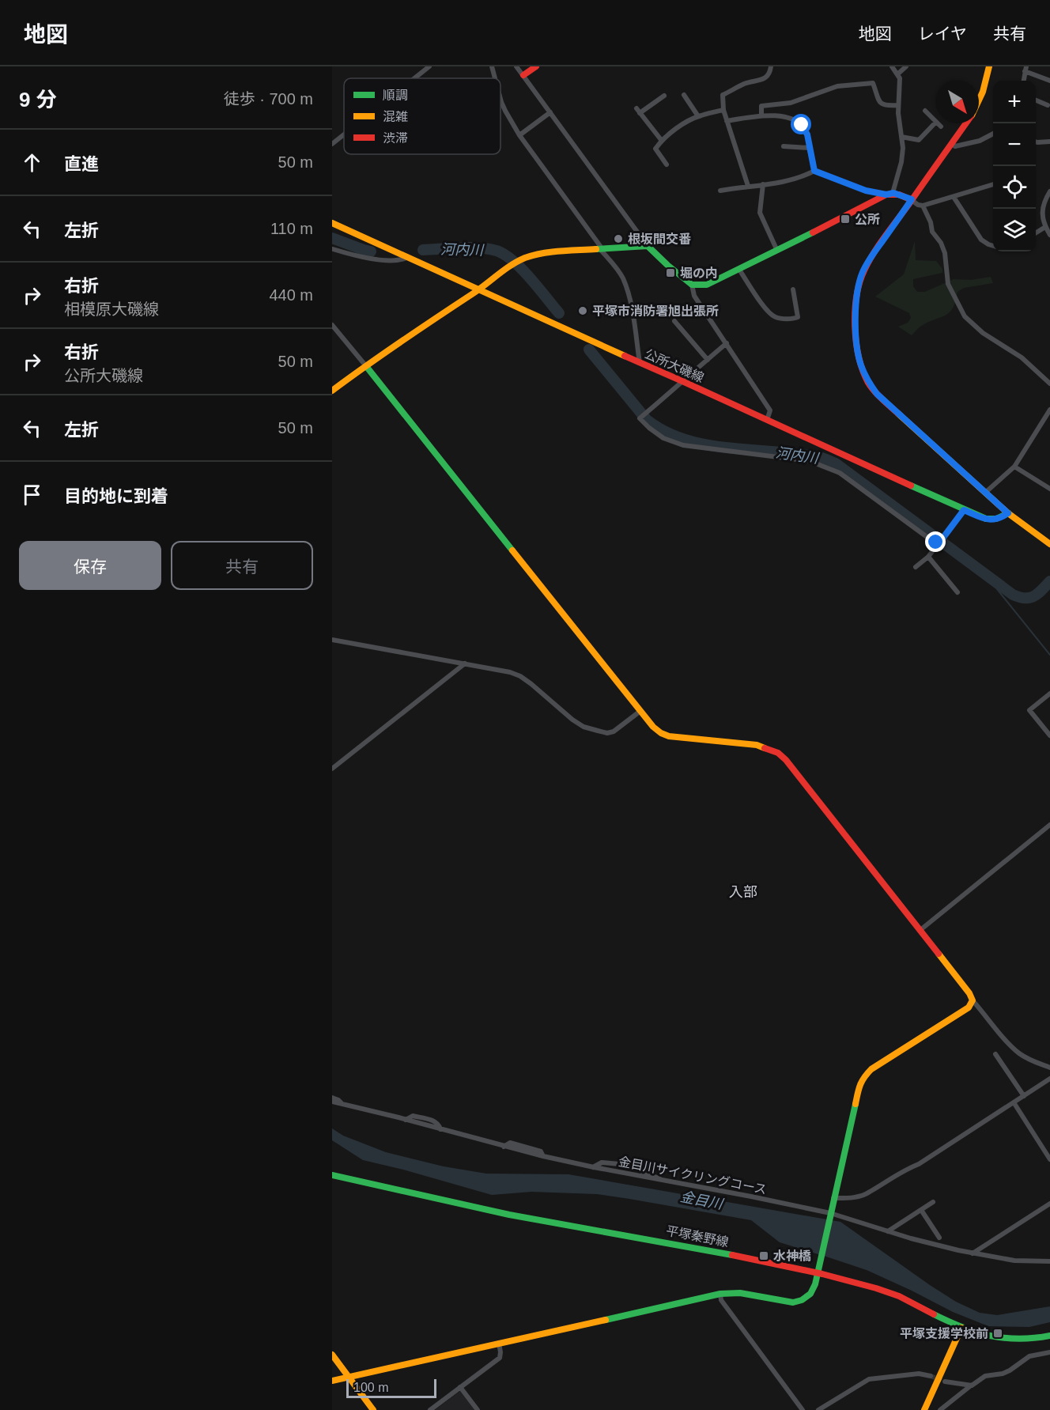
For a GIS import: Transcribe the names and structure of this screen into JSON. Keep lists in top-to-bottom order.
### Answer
{
  "streets": {
    "street": ["公所大磯線", "金目川サイクリングコース", "平塚秦野線"]
  },
  "districts": ["入部"],
  "water": ["河内川", "金目川"],
  "places": {
    "transit": [
      "公所",
      "堀の内",
      "水神橋",
      "平塚支援学校前"
    ],
    "other": ["根坂間交番", "平塚市消防署旭出張所"]
  },
  "legend": ["順調", "混雑", "渋滞"],
  "scale_bar": "100 m",
  "north": "bottom right",
  "page": {
    "header": "地図",
    "nav": ["地図", "レイヤ", "共有"],
    "heading": ["9 分", "徒歩 · 700 m"],
    "map_buttons": ["+", "−"],
    "list": [
      ["直進", "50 m"],
      ["左折", "110 m"],
      ["右折", "相模原大磯線", "440 m"],
      ["右折", "公所大磯線", "50 m"],
      ["左折", "50 m"],
      "目的地に到着"
    ],
    "buttons": ["保存", "共有"],
    "scale": "100 m"
  }
}
